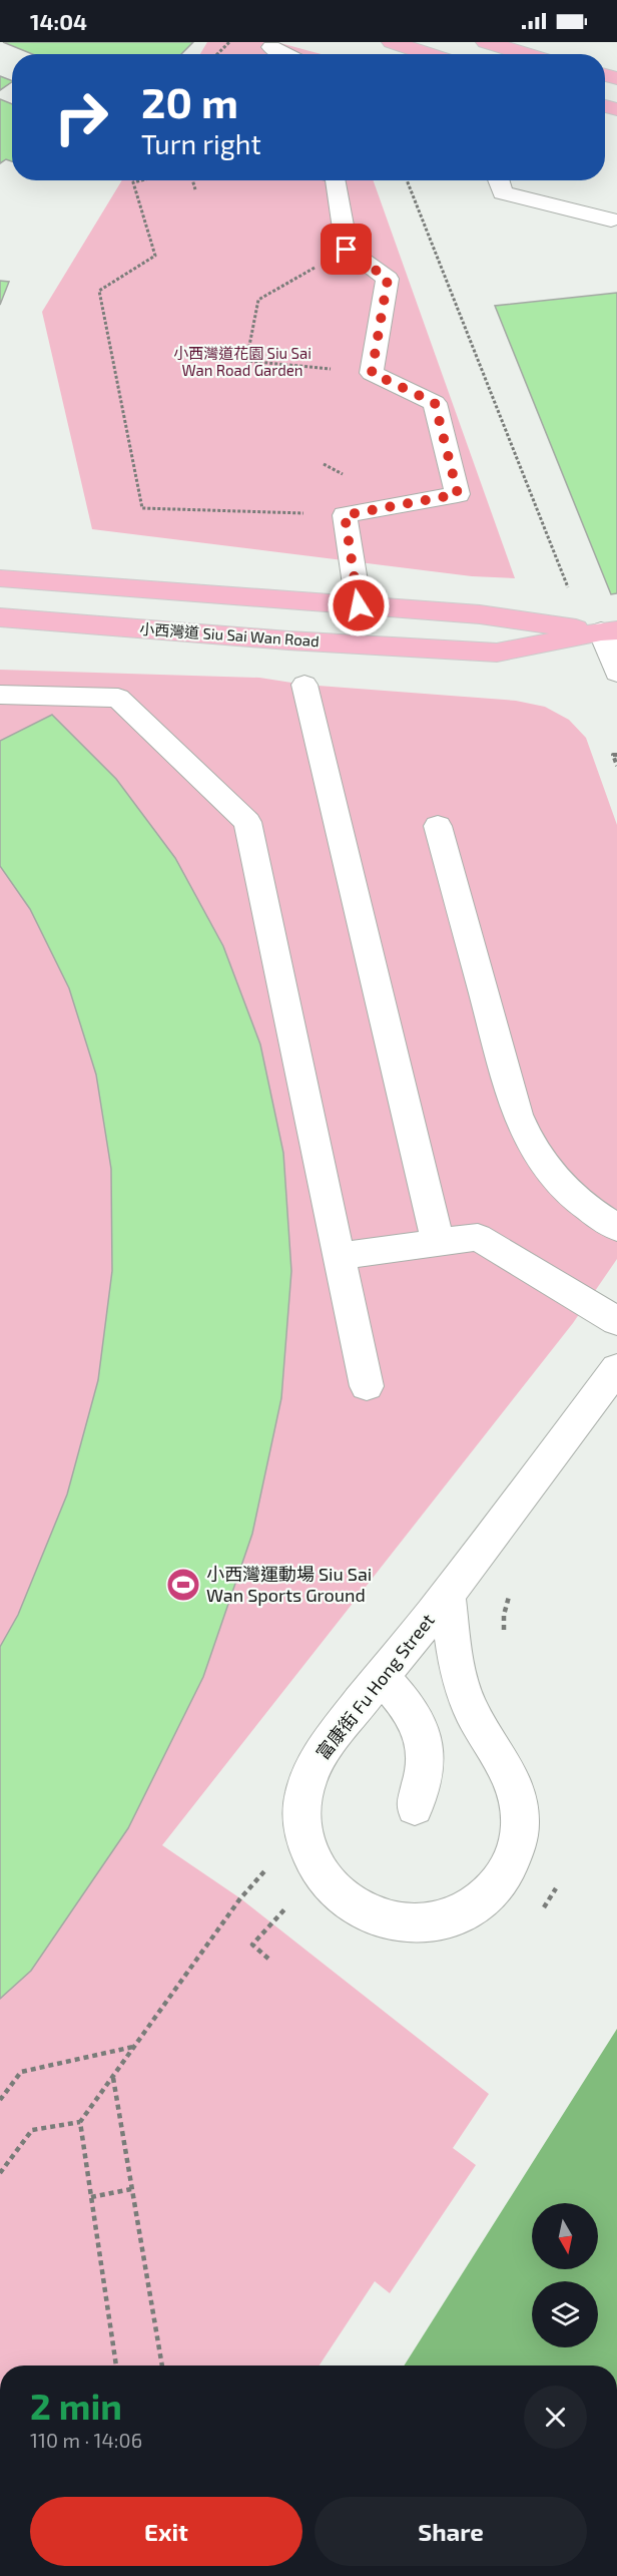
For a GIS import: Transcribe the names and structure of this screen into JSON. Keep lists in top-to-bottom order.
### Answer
{
  "streets": {
    "main road": ["小西灣道 Siu Sai Wan Road"],
    "street": ["富康街 Fu Hong Street"]
  },
  "parks": ["小西灣道花園 Siu Sai Wan Road Garden"],
  "places": {
    "sports": ["小西灣運動場 Siu Sai Wan Sports Ground"]
  },
  "north": "bottom",
  "page": {
    "status": "14:04",
    "turn": ["20 m", "Turn right"],
    "heading": ["2 min", "110 m · 14:06"],
    "buttons": ["Exit", "Share"]
  }
}
